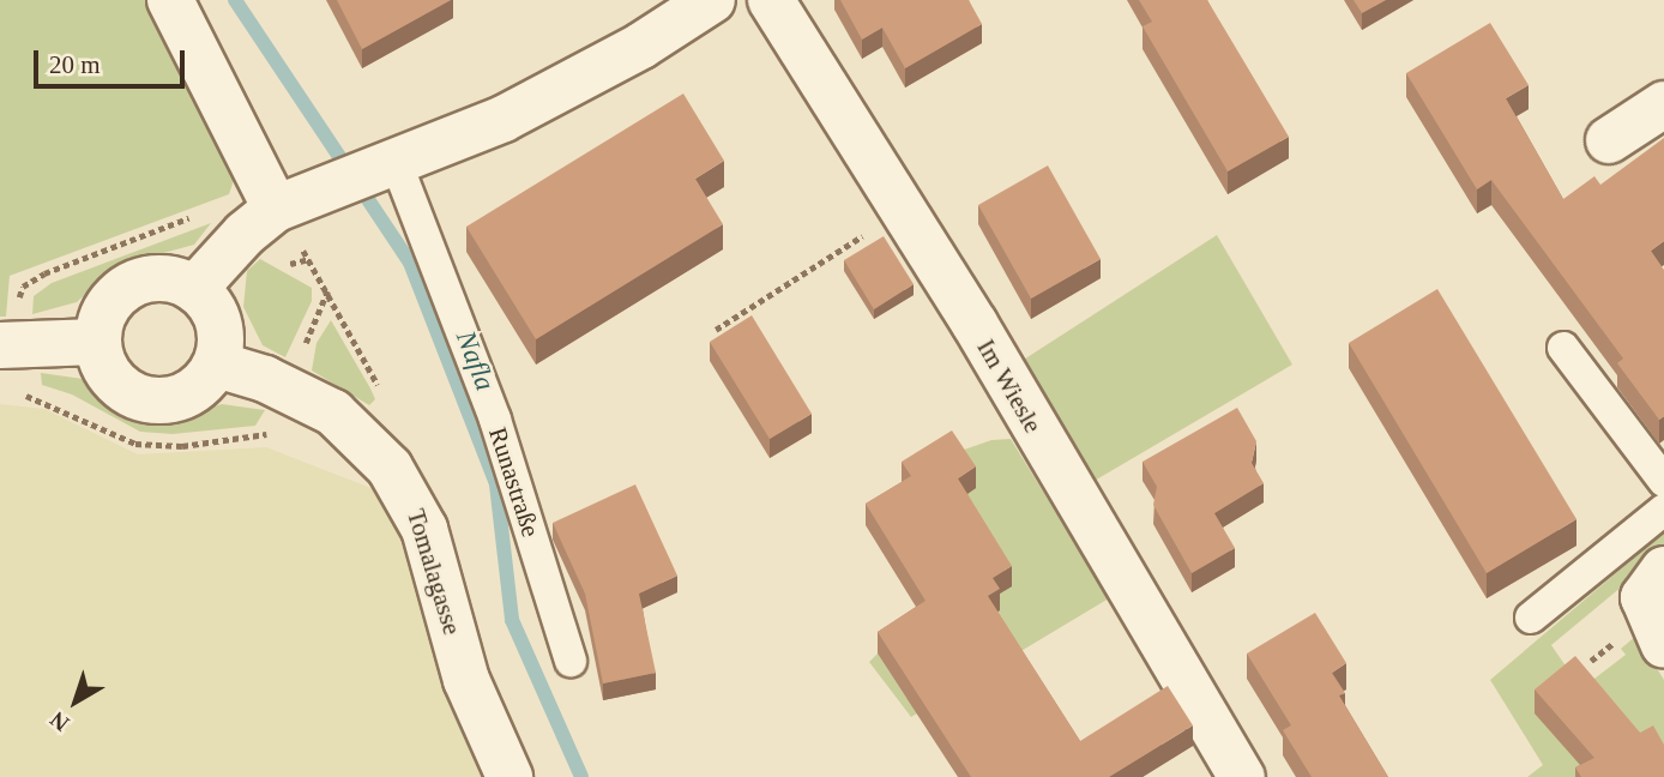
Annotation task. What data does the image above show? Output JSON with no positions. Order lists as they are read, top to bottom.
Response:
{
  "streets": {
    "street": ["Im Wiesle", "Tomalagasse"],
    "lane": ["Runastraße"]
  },
  "water": ["Nafla"],
  "scale_bar": "20 m",
  "north": "bottom left"
}
